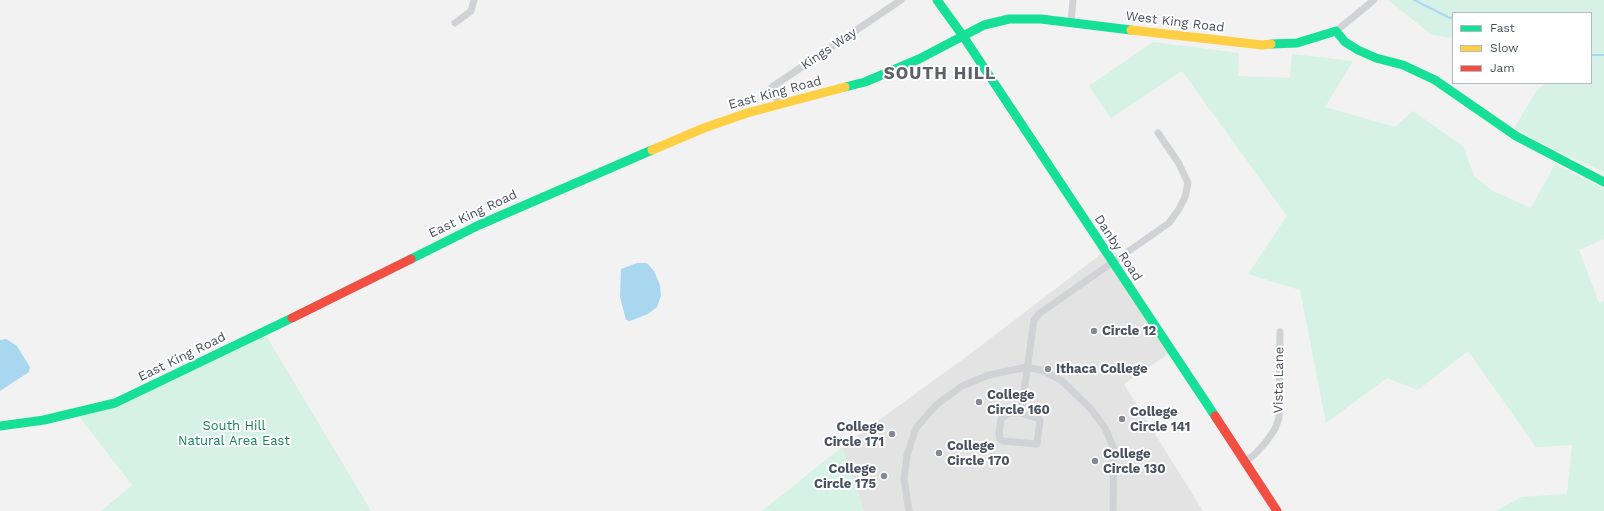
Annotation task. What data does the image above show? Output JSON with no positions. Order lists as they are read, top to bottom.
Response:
{
  "streets": {
    "street": [
      "West King Road",
      "Kings Way",
      "East King Road",
      "Danby Road",
      "Vista Lane"
    ]
  },
  "crossings": [
    ["West King Road", "East King Road"],
    ["West King Road", "Danby Road"],
    ["Kings Way", "East King Road"],
    ["East King Road", "Danby Road"],
    ["Danby Road", "Vista Lane"]
  ],
  "districts": ["SOUTH HILL"],
  "parks": ["South Hill Natural Area East"],
  "places": [
    "Circle 12",
    "Ithaca College",
    "College Circle 160",
    "College Circle 141",
    "College Circle 171",
    "College Circle 170",
    "College Circle 130",
    "College Circle 175"
  ],
  "legend": ["Fast", "Slow", "Jam"]
}
